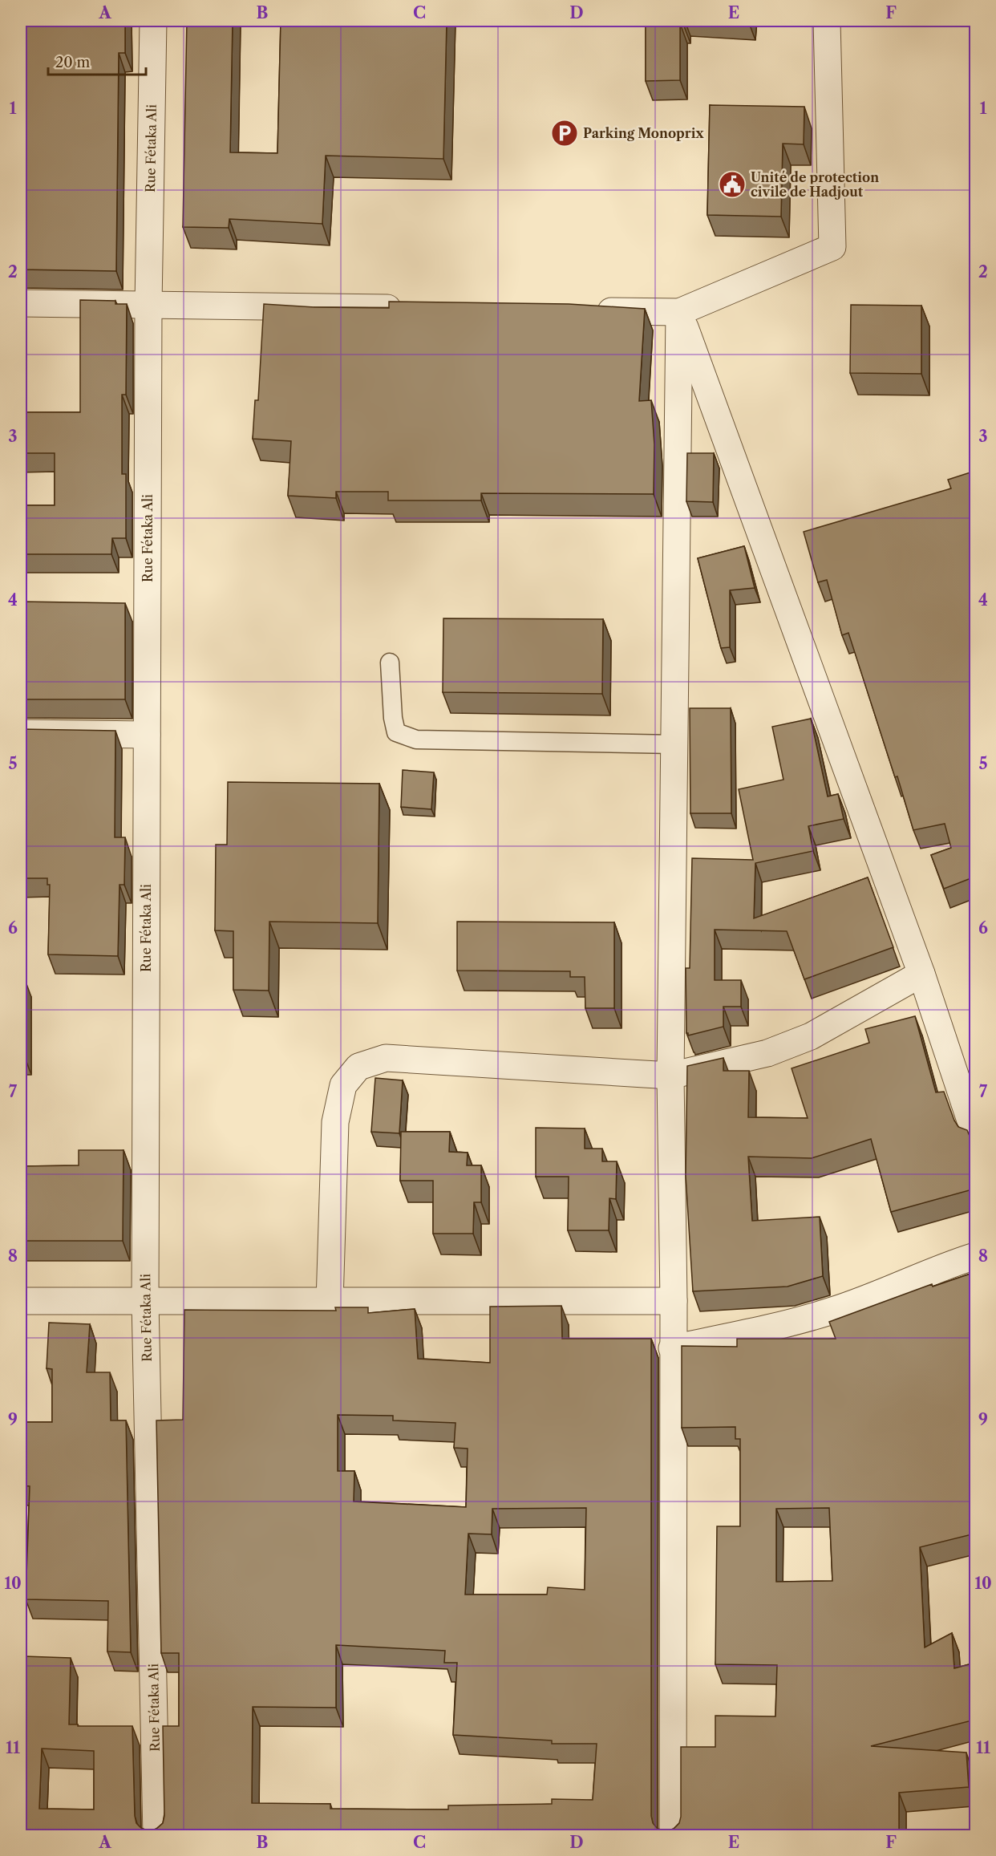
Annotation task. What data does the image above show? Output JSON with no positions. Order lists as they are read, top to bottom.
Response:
{
  "streets": {
    "street": ["Rue Fétaka Ali"]
  },
  "places": {
    "parking": ["Parking Monoprix"],
    "public building": ["Unité de protection civile de Hadjout"]
  },
  "scale_bar": "20 m",
  "grid": {
    "columns": [
      "A",
      "B",
      "C",
      "D",
      "E",
      "F"
    ],
    "rows": [
      "1",
      "2",
      "3",
      "4",
      "5",
      "6",
      "7",
      "8",
      "9",
      "10",
      "11"
    ]
  }
}
